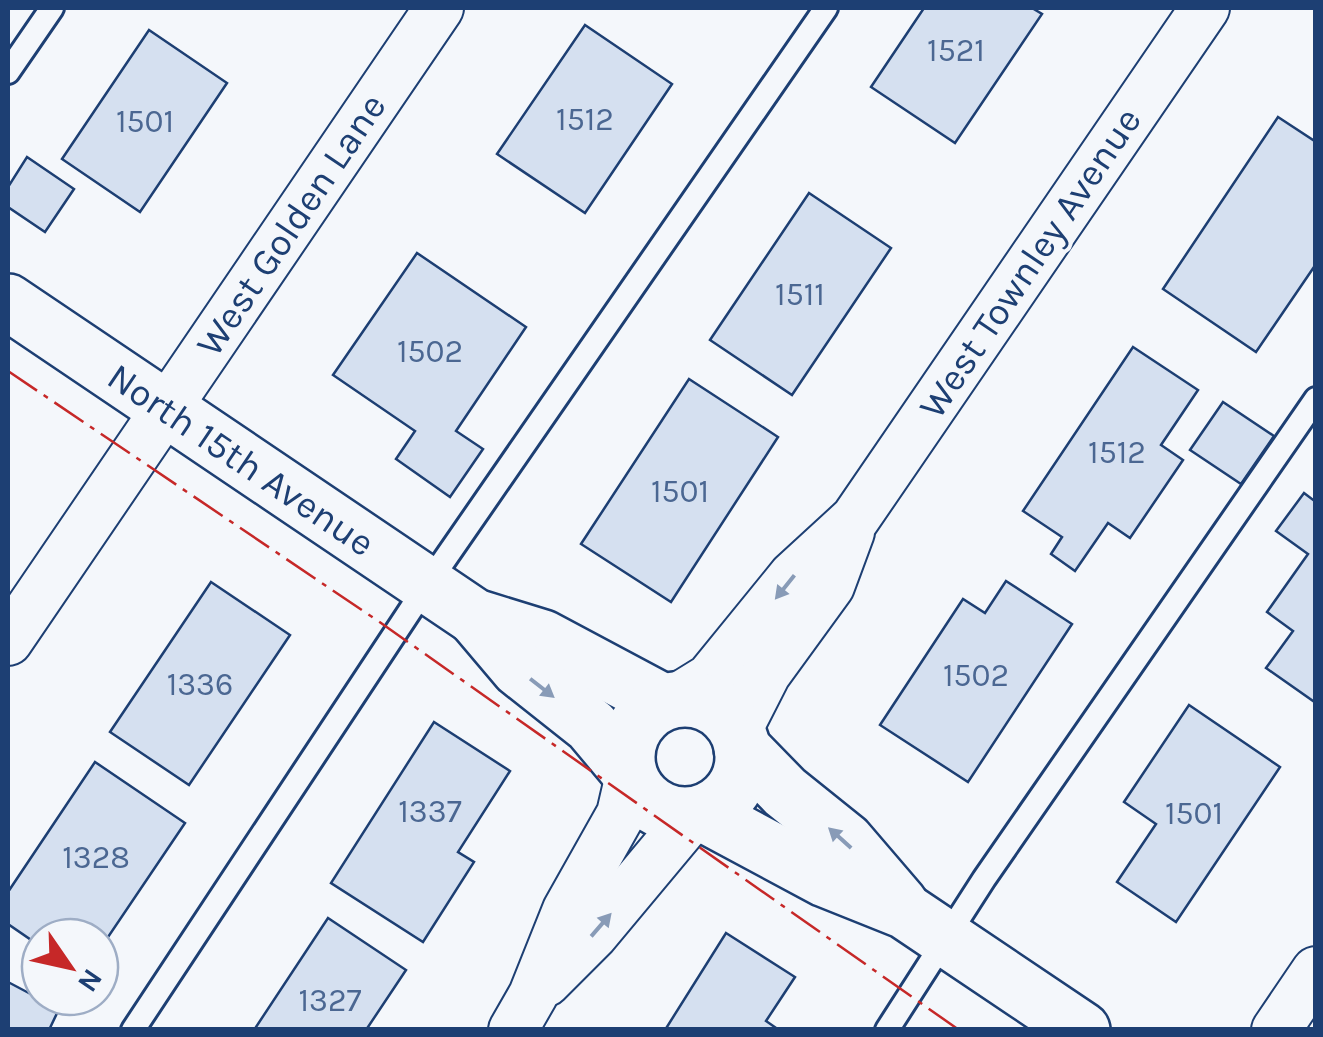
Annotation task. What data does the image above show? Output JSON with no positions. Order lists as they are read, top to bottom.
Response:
{
  "streets": {
    "street": ["West Golden Lane", "West Townley Avenue", "North 15th Avenue"]
  },
  "crossings": [
    ["West Golden Lane", "North 15th Avenue"],
    ["West Townley Avenue", "North 15th Avenue"]
  ],
  "house_numbers": [
    "1521",
    "1512",
    "1501",
    "1511",
    "1502",
    "1512",
    "1501",
    "1502",
    "1336",
    "1337",
    "1501",
    "1328",
    "1327"
  ],
  "north": "bottom right"
}
